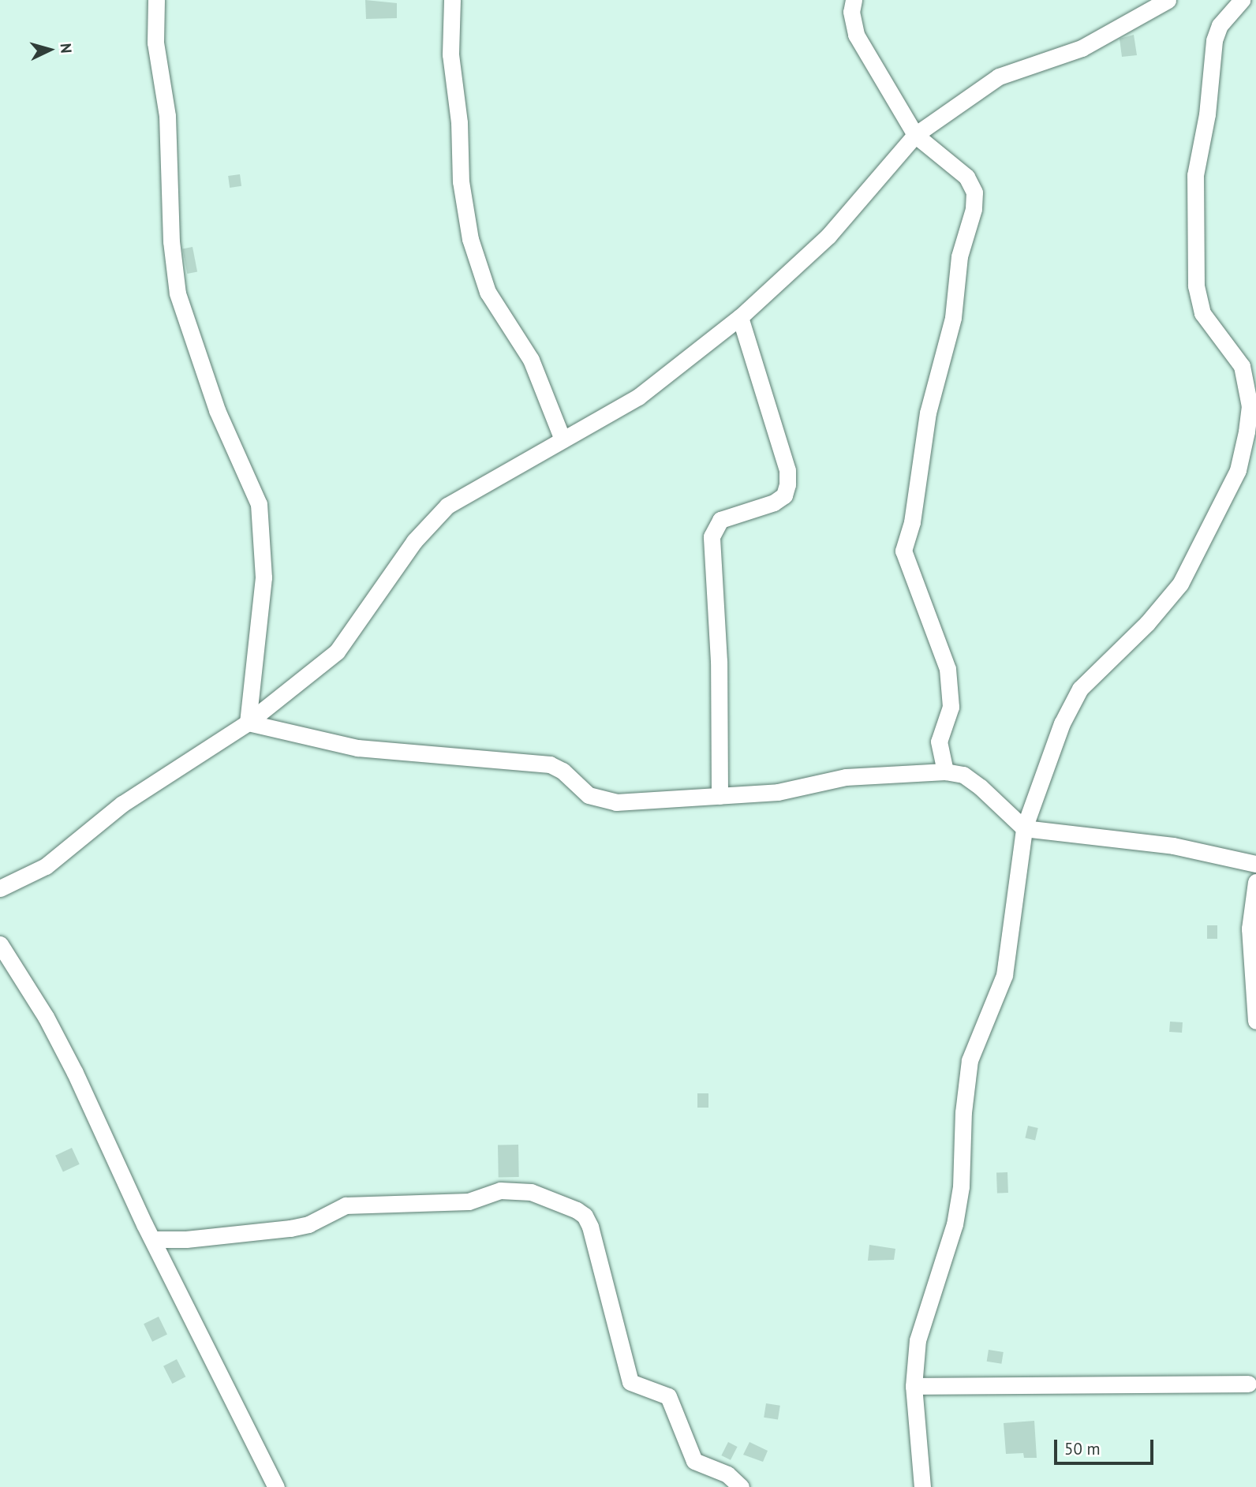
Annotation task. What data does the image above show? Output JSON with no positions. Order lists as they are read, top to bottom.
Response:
{
  "scale_bar": "50 m",
  "north": "right"
}
